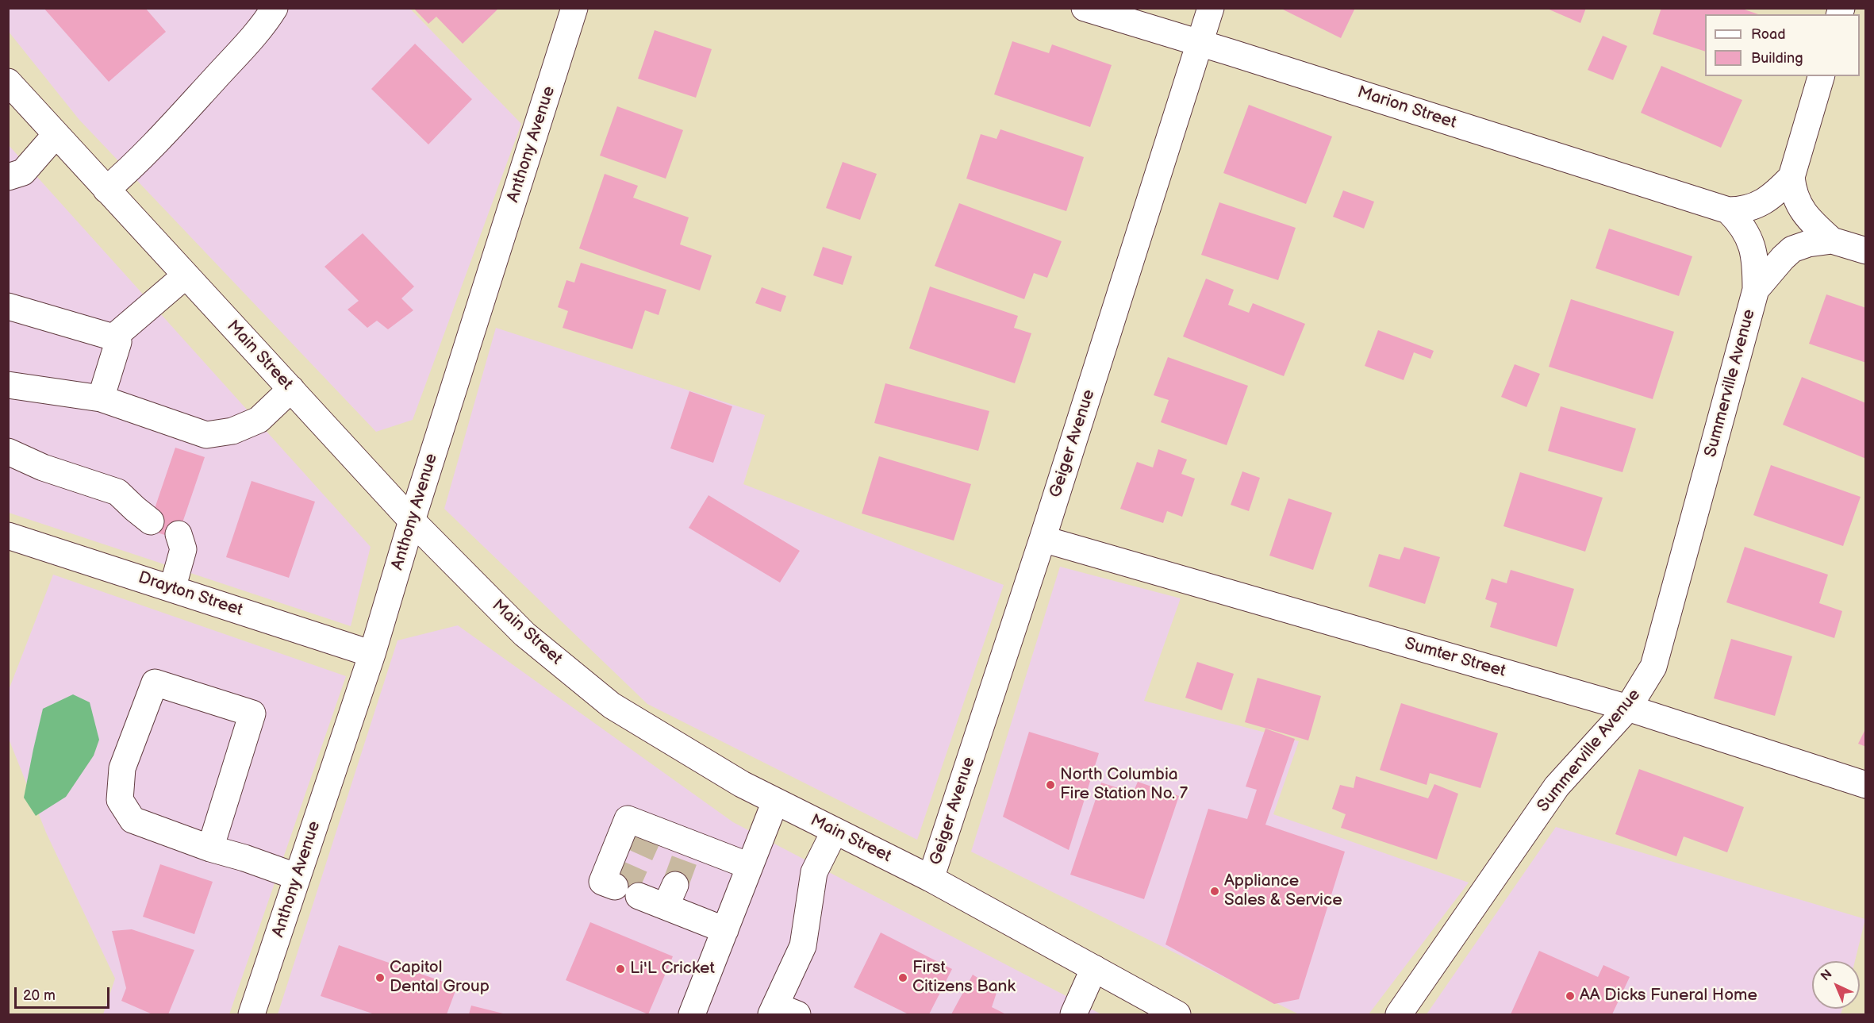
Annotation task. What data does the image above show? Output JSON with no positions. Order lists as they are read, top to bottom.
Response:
{
  "streets": {
    "street": [
      "Marion Street",
      "Anthony Avenue",
      "Main Street",
      "Summerville Avenue",
      "Geiger Avenue",
      "Drayton Street",
      "Sumter Street"
    ]
  },
  "crossings": [
    ["Marion Street", "Geiger Avenue"],
    ["Anthony Avenue", "Main Street"],
    ["Anthony Avenue", "Drayton Street"],
    ["Main Street", "Geiger Avenue"],
    ["Summerville Avenue", "Sumter Street"],
    ["Geiger Avenue", "Sumter Street"]
  ],
  "places": [
    "North Columbia Fire Station No. 7",
    "Appliance Sales & Service",
    "Li'L Cricket",
    "Capitol Dental Group",
    "First Citizens Bank",
    "AA Dicks Funeral Home"
  ],
  "legend": ["Road", "Building"],
  "scale_bar": "20 m",
  "north": "top left"
}
